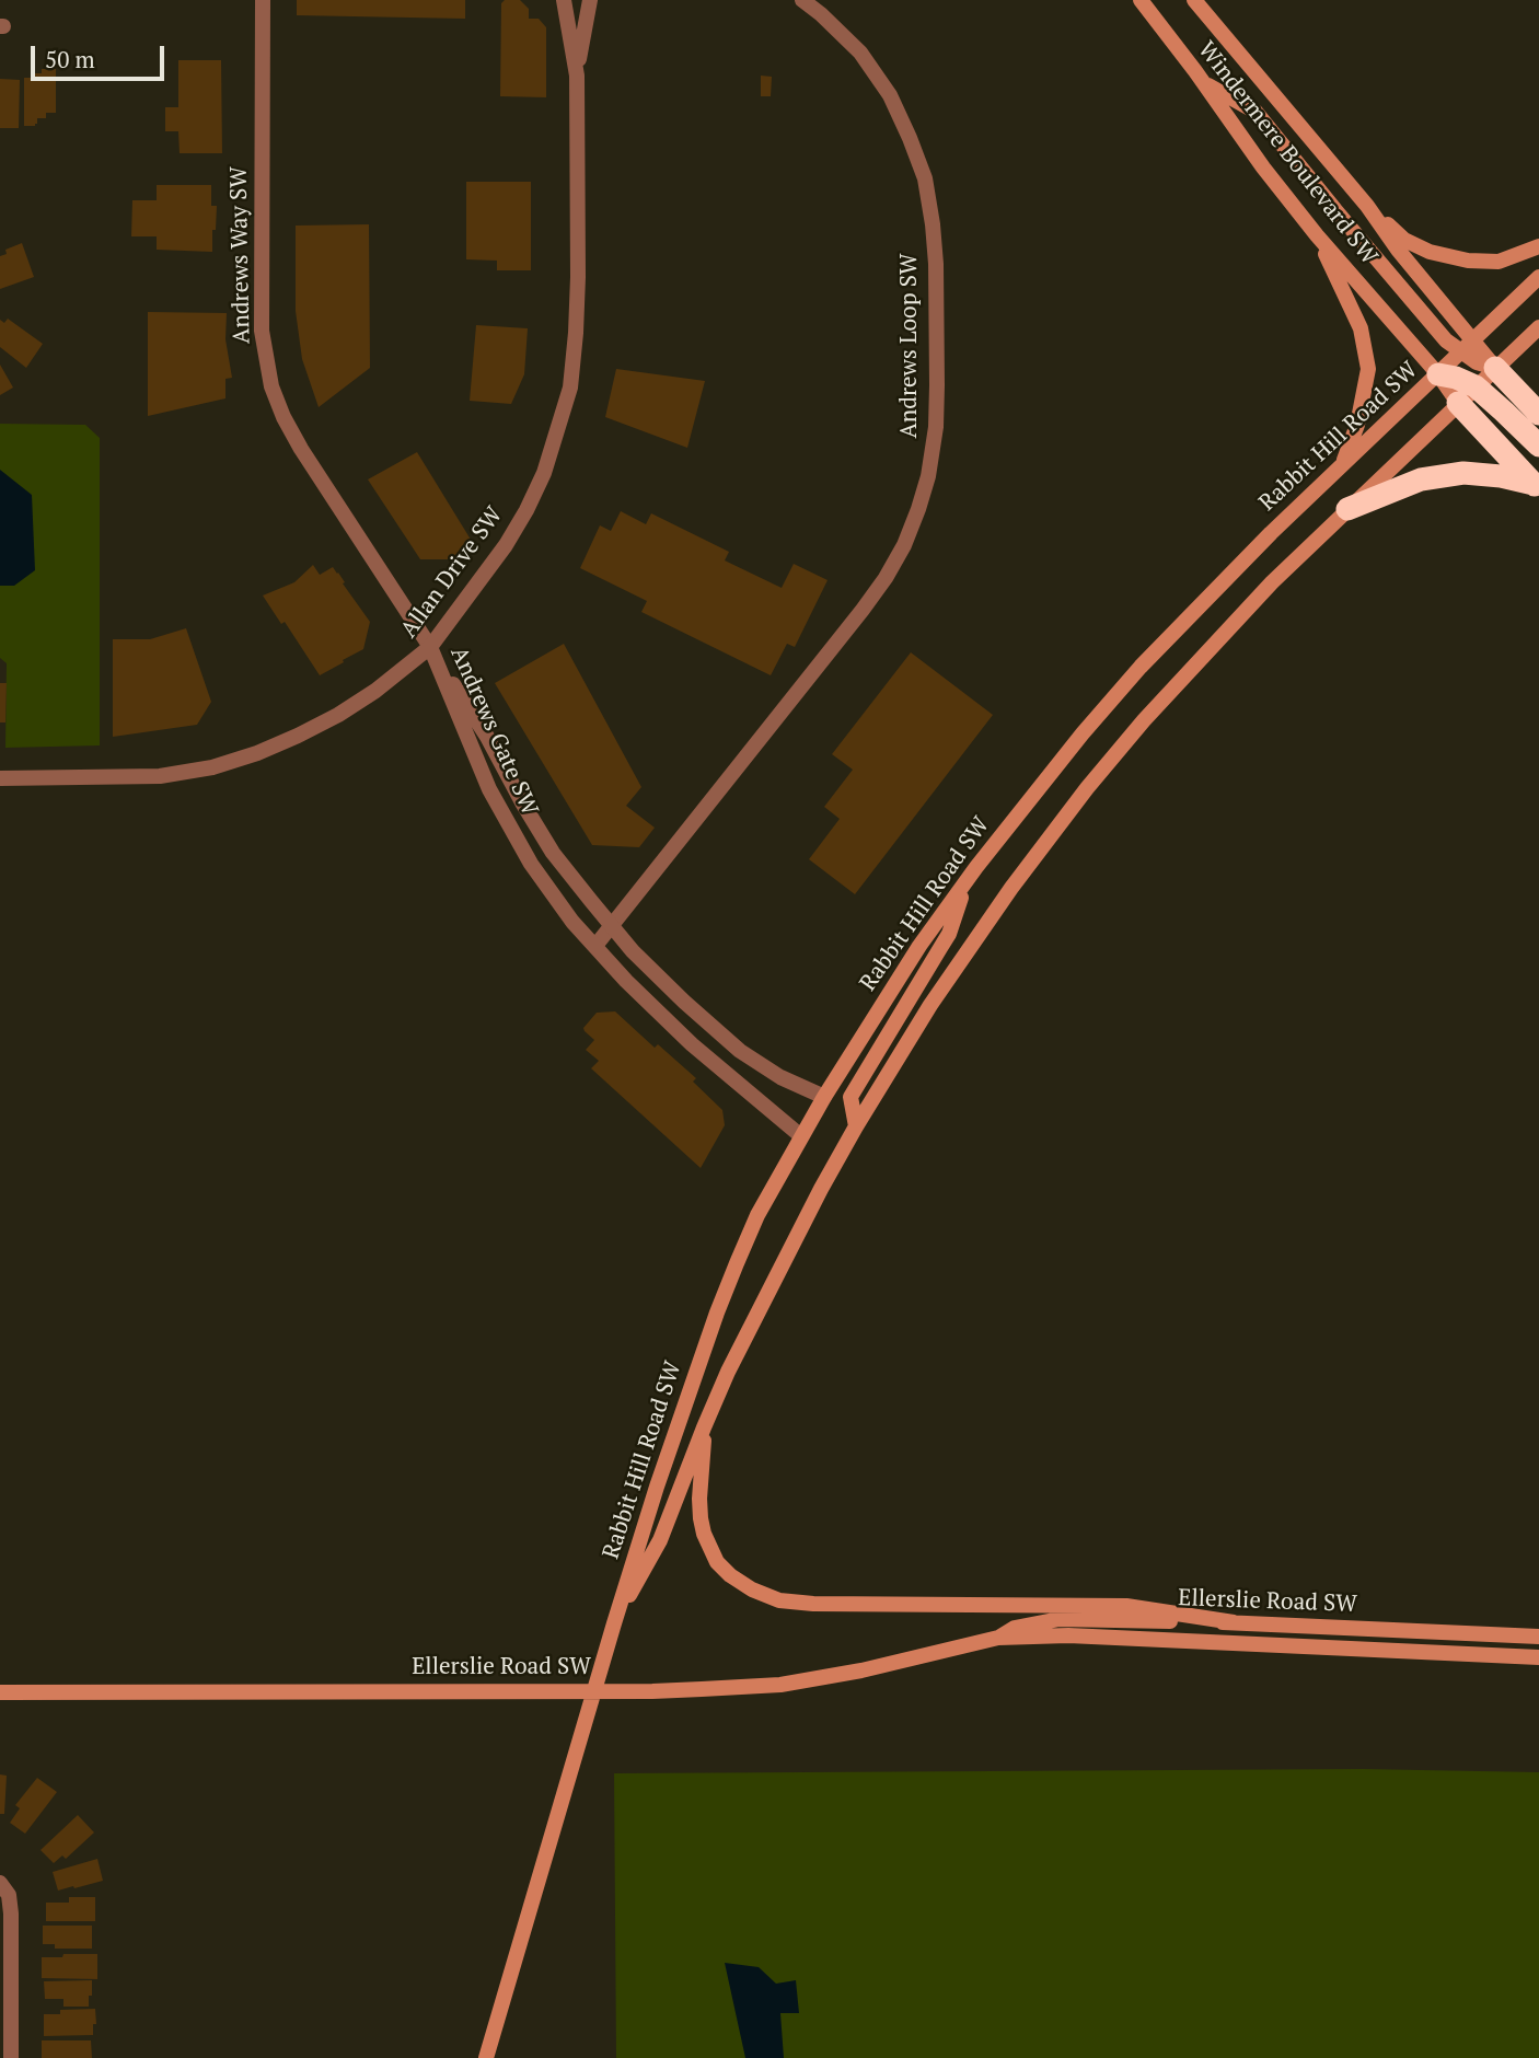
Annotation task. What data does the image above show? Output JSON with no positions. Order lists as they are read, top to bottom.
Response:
{
  "streets": {
    "main road": ["Windermere Boulevard SW", "Rabbit Hill Road SW", "Ellerslie Road SW"],
    "street": [
      "Andrews Way SW",
      "Andrews Loop SW",
      "Allan Drive SW",
      "Andrews Gate SW"
    ]
  },
  "crossings": [
    ["Windermere Boulevard SW", "Rabbit Hill Road SW"],
    ["Andrews Way SW", "Allan Drive SW"],
    ["Andrews Way SW", "Andrews Gate SW"],
    ["Andrews Loop SW", "Andrews Gate SW"],
    ["Rabbit Hill Road SW", "Andrews Gate SW"],
    ["Rabbit Hill Road SW", "Ellerslie Road SW"],
    ["Allan Drive SW", "Andrews Gate SW"]
  ],
  "scale_bar": "50 m"
}
